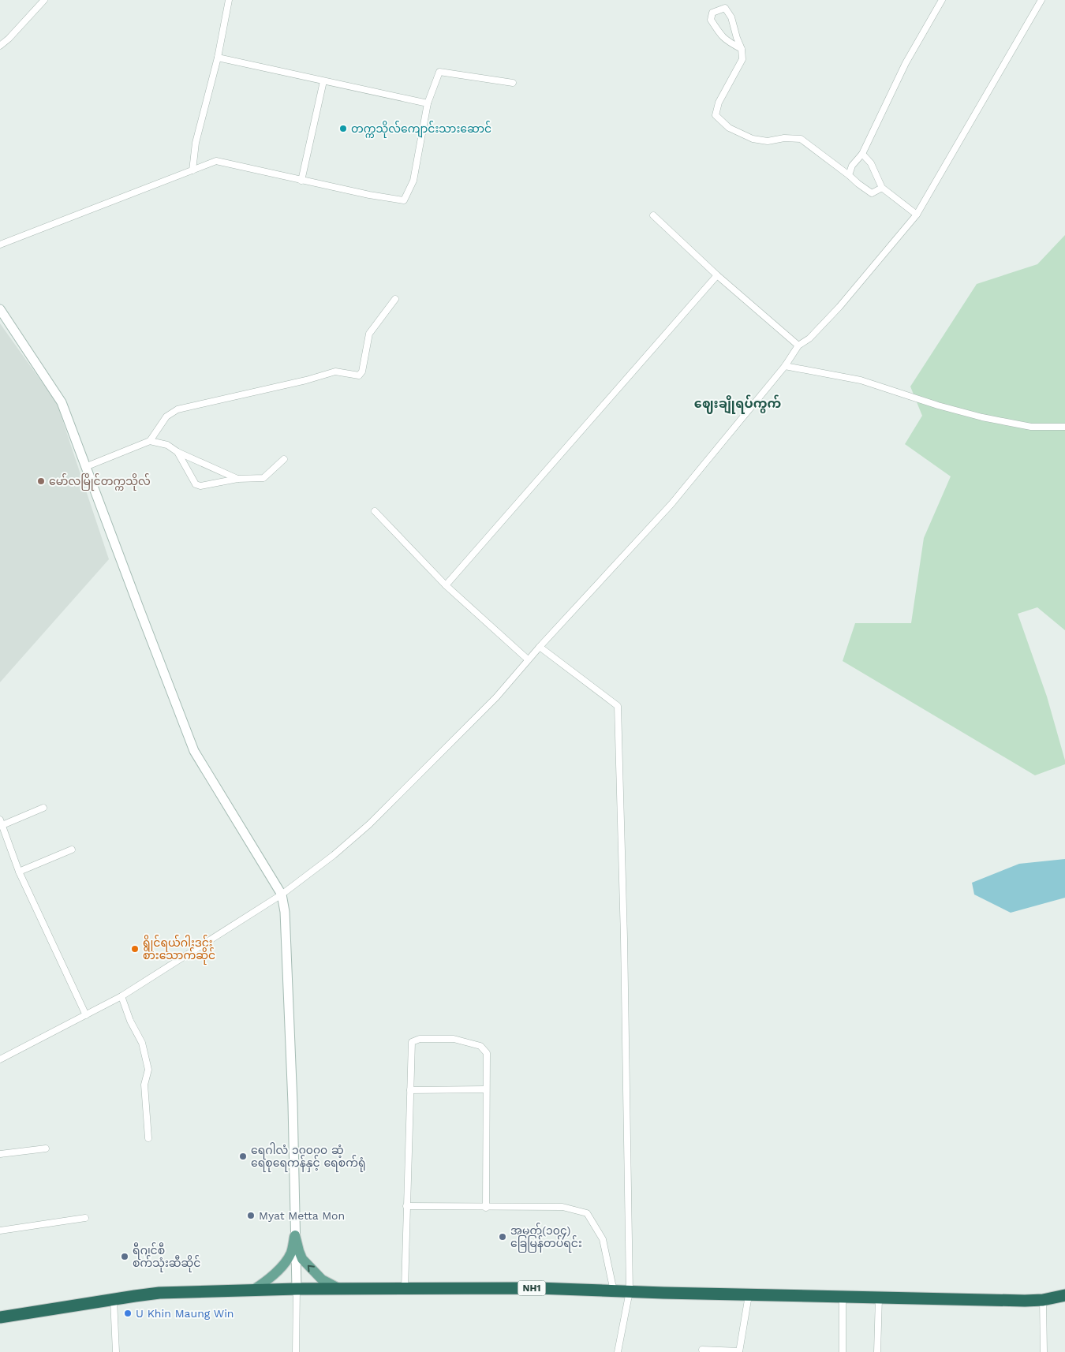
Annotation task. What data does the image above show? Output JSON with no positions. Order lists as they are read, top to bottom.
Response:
{
  "streets": {
    "highway": ["NH1"]
  },
  "districts": ["ဈေးချိုရပ်ကွက်"],
  "places": [
    "တက္ကသိုလ်ကျောင်းသားဆောင်",
    "မော်လမြိုင်တက္ကသိုလ်",
    "ရွိုင်ရယ်ဂါးဒင်း စားသောက်ဆိုင်",
    "ရေဂါလံ ၁၀၀၀၀ ဆံ့ ရေစုရေကန်နှင့် ရေစက်ရုံ",
    "Myat Metta Mon",
    "အမှတ်(၁၀၄) ခြေမြန်တပ်ရင်း",
    "ရီဂျင်စီ စက်သုံးဆီဆိုင်",
    "U Khin Maung Win"
  ]
}
